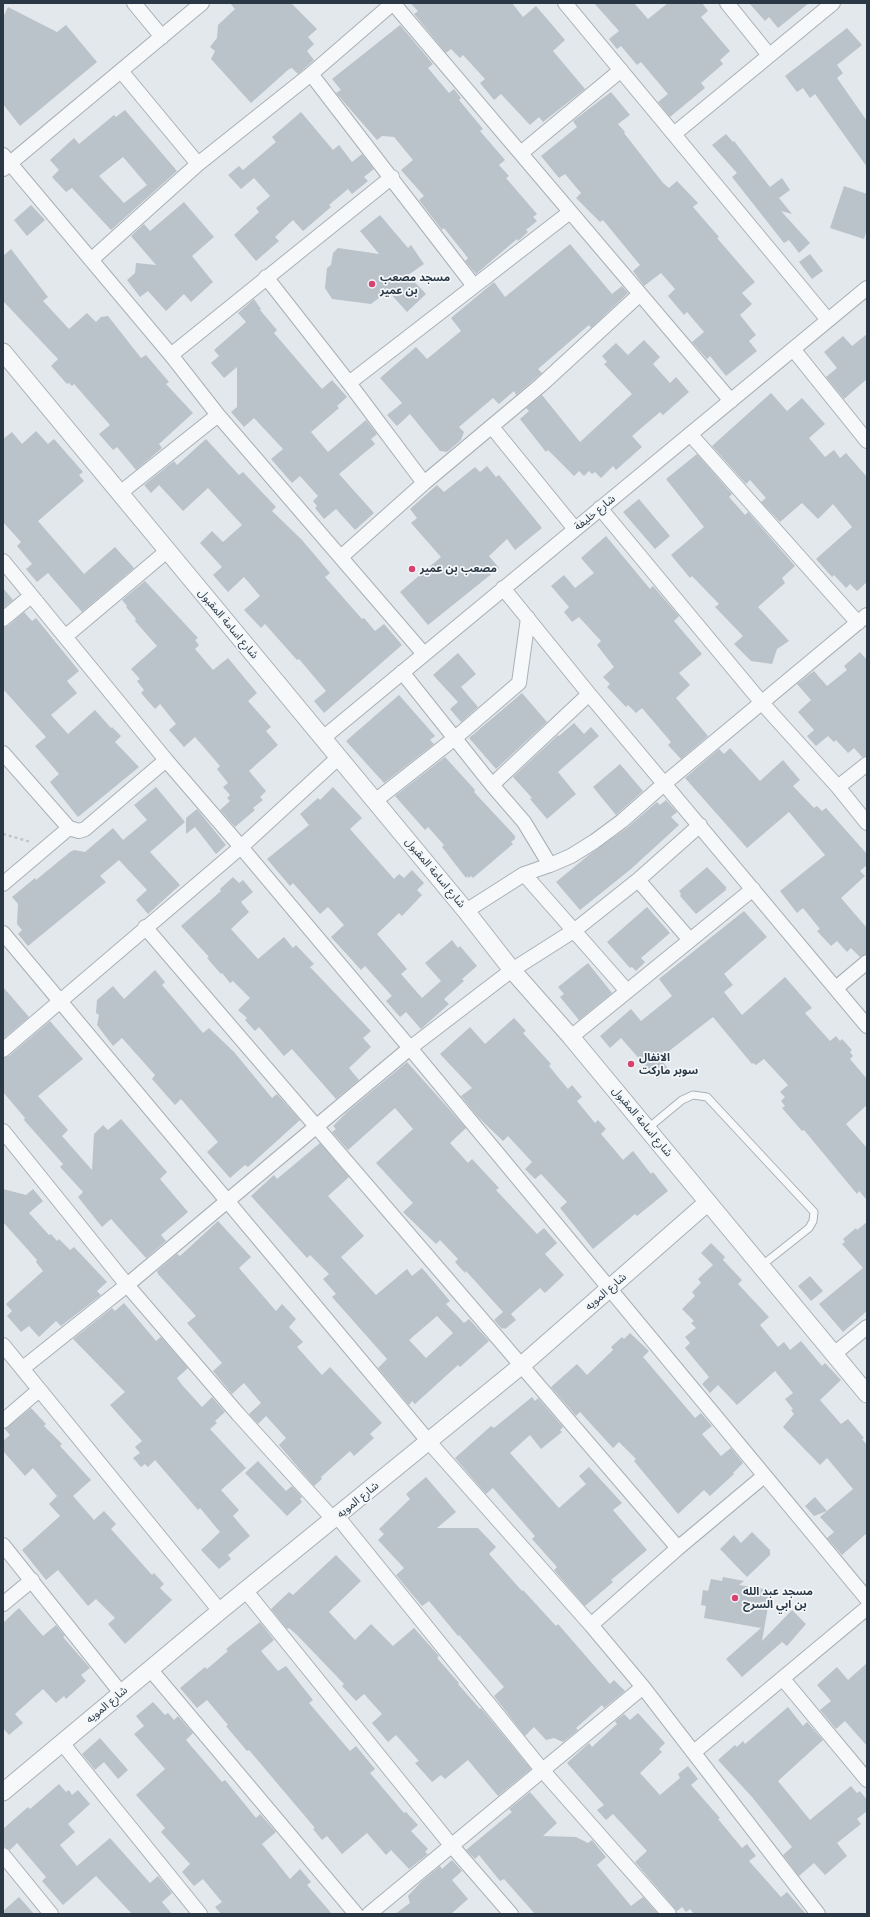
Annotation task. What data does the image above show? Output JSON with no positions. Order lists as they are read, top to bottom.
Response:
{
  "streets": {
    "street": ["شارع خليفة", "شارع اسامة المقبول", "شارع المويه"]
  },
  "crossings": [
    ["شارع خليفة", "شارع اسامة المقبول"],
    ["شارع اسامة المقبول", "شارع المويه"]
  ],
  "places": [
    "مسجد مصعب بن عمير",
    "مصعب بن عمير",
    "الانفال سوبر ماركت",
    "مسجد عبد الله بن ابي السرح"
  ]
}
